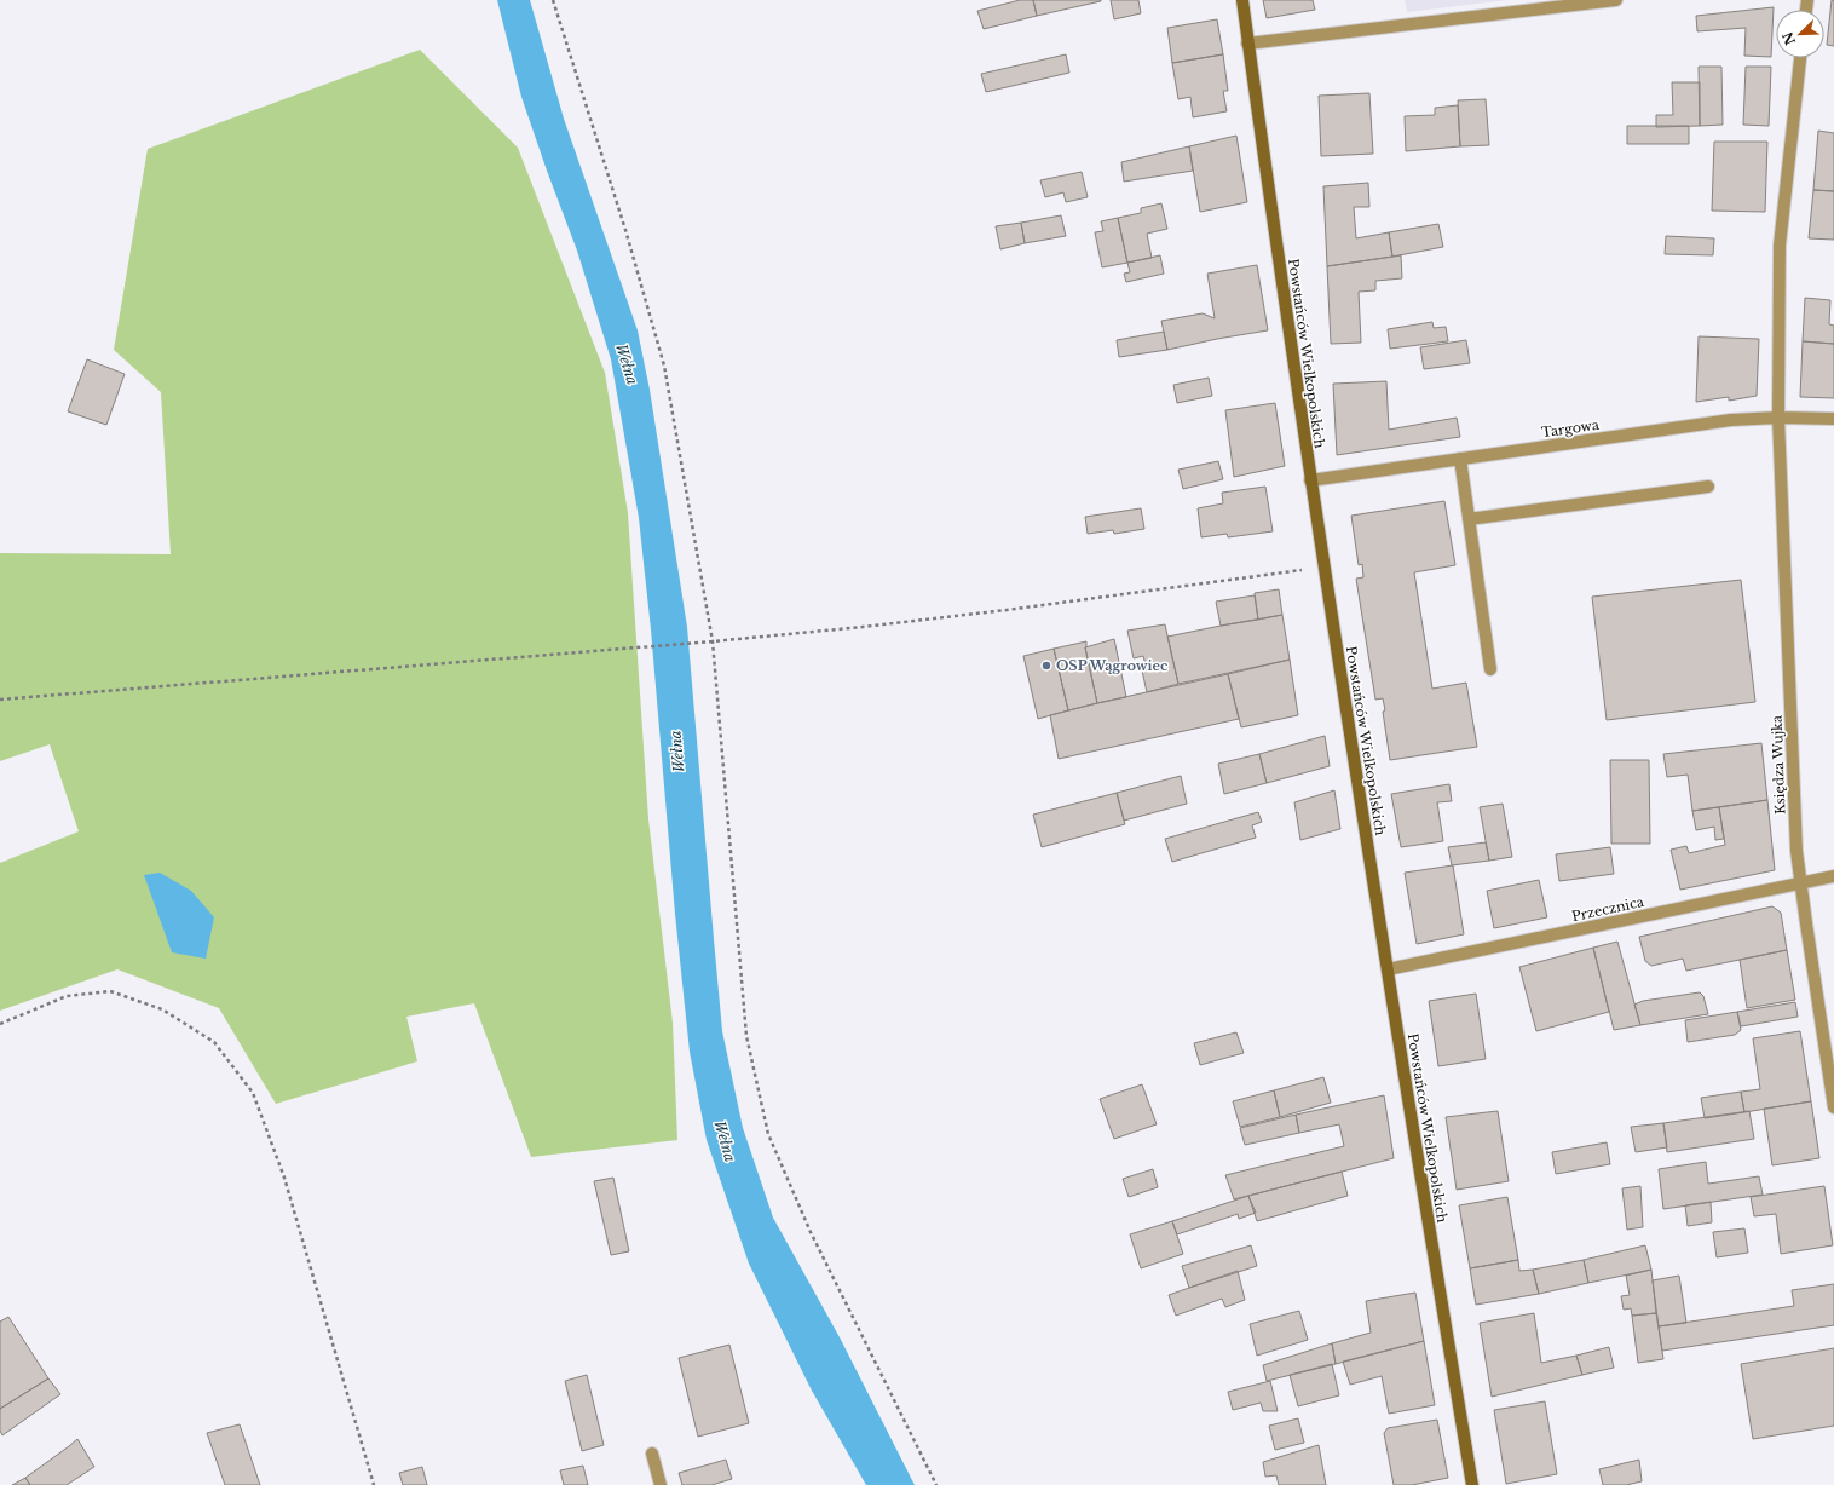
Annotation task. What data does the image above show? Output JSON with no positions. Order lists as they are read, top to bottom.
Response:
{
  "streets": {
    "street": [
      "Powstańców Wielkopolskich",
      "Targowa",
      "Księdza Wujka",
      "Przecznica"
    ]
  },
  "crossings": [
    ["Powstańców Wielkopolskich", "Targowa"],
    ["Powstańców Wielkopolskich", "Przecznica"],
    ["Targowa", "Księdza Wujka"],
    ["Księdza Wujka", "Przecznica"]
  ],
  "water": ["Wełna"],
  "places": ["OSP Wągrowiec"],
  "north": "bottom left"
}
